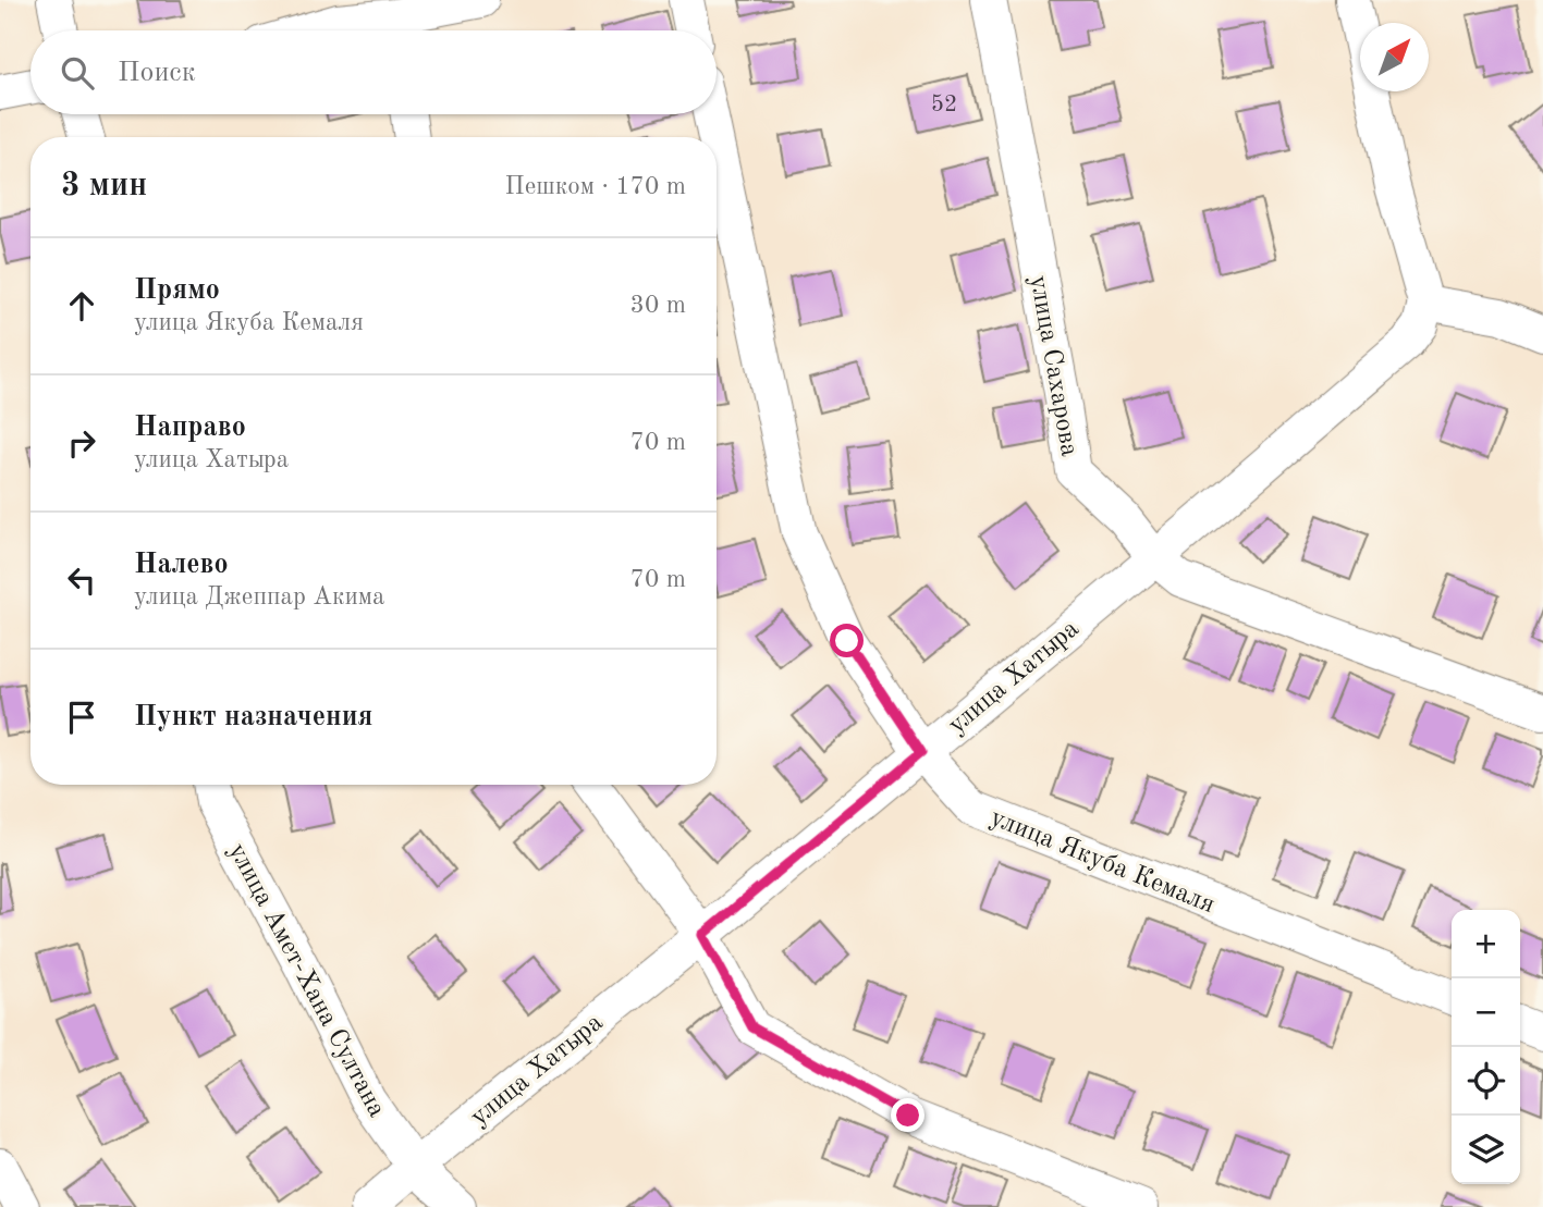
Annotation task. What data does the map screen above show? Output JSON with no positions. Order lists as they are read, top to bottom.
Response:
{
  "streets": {
    "street": [
      "улица Сахарова",
      "улица Хатыра",
      "улица Якуба Кемаля",
      "улица Амет-Хана Султана"
    ]
  },
  "crossings": [
    ["улица Сахарова", "улица Хатыра"],
    ["улица Хатыра", "улица Якуба Кемаля"],
    ["улица Хатыра", "улица Амет-Хана Султана"]
  ],
  "house_numbers": ["52"],
  "north": "top right",
  "page": {
    "search": "Поиск",
    "heading": ["3 мин", "Пешком · 170 m"],
    "list": [
      ["Прямо", "улица Якуба Кемаля", "30 m"],
      ["Направо", "улица Хатыра", "70 m"],
      ["Налево", "улица Джеппар Акима", "70 m"],
      "Пункт назначения"
    ],
    "map_buttons": ["+", "−"]
  }
}
